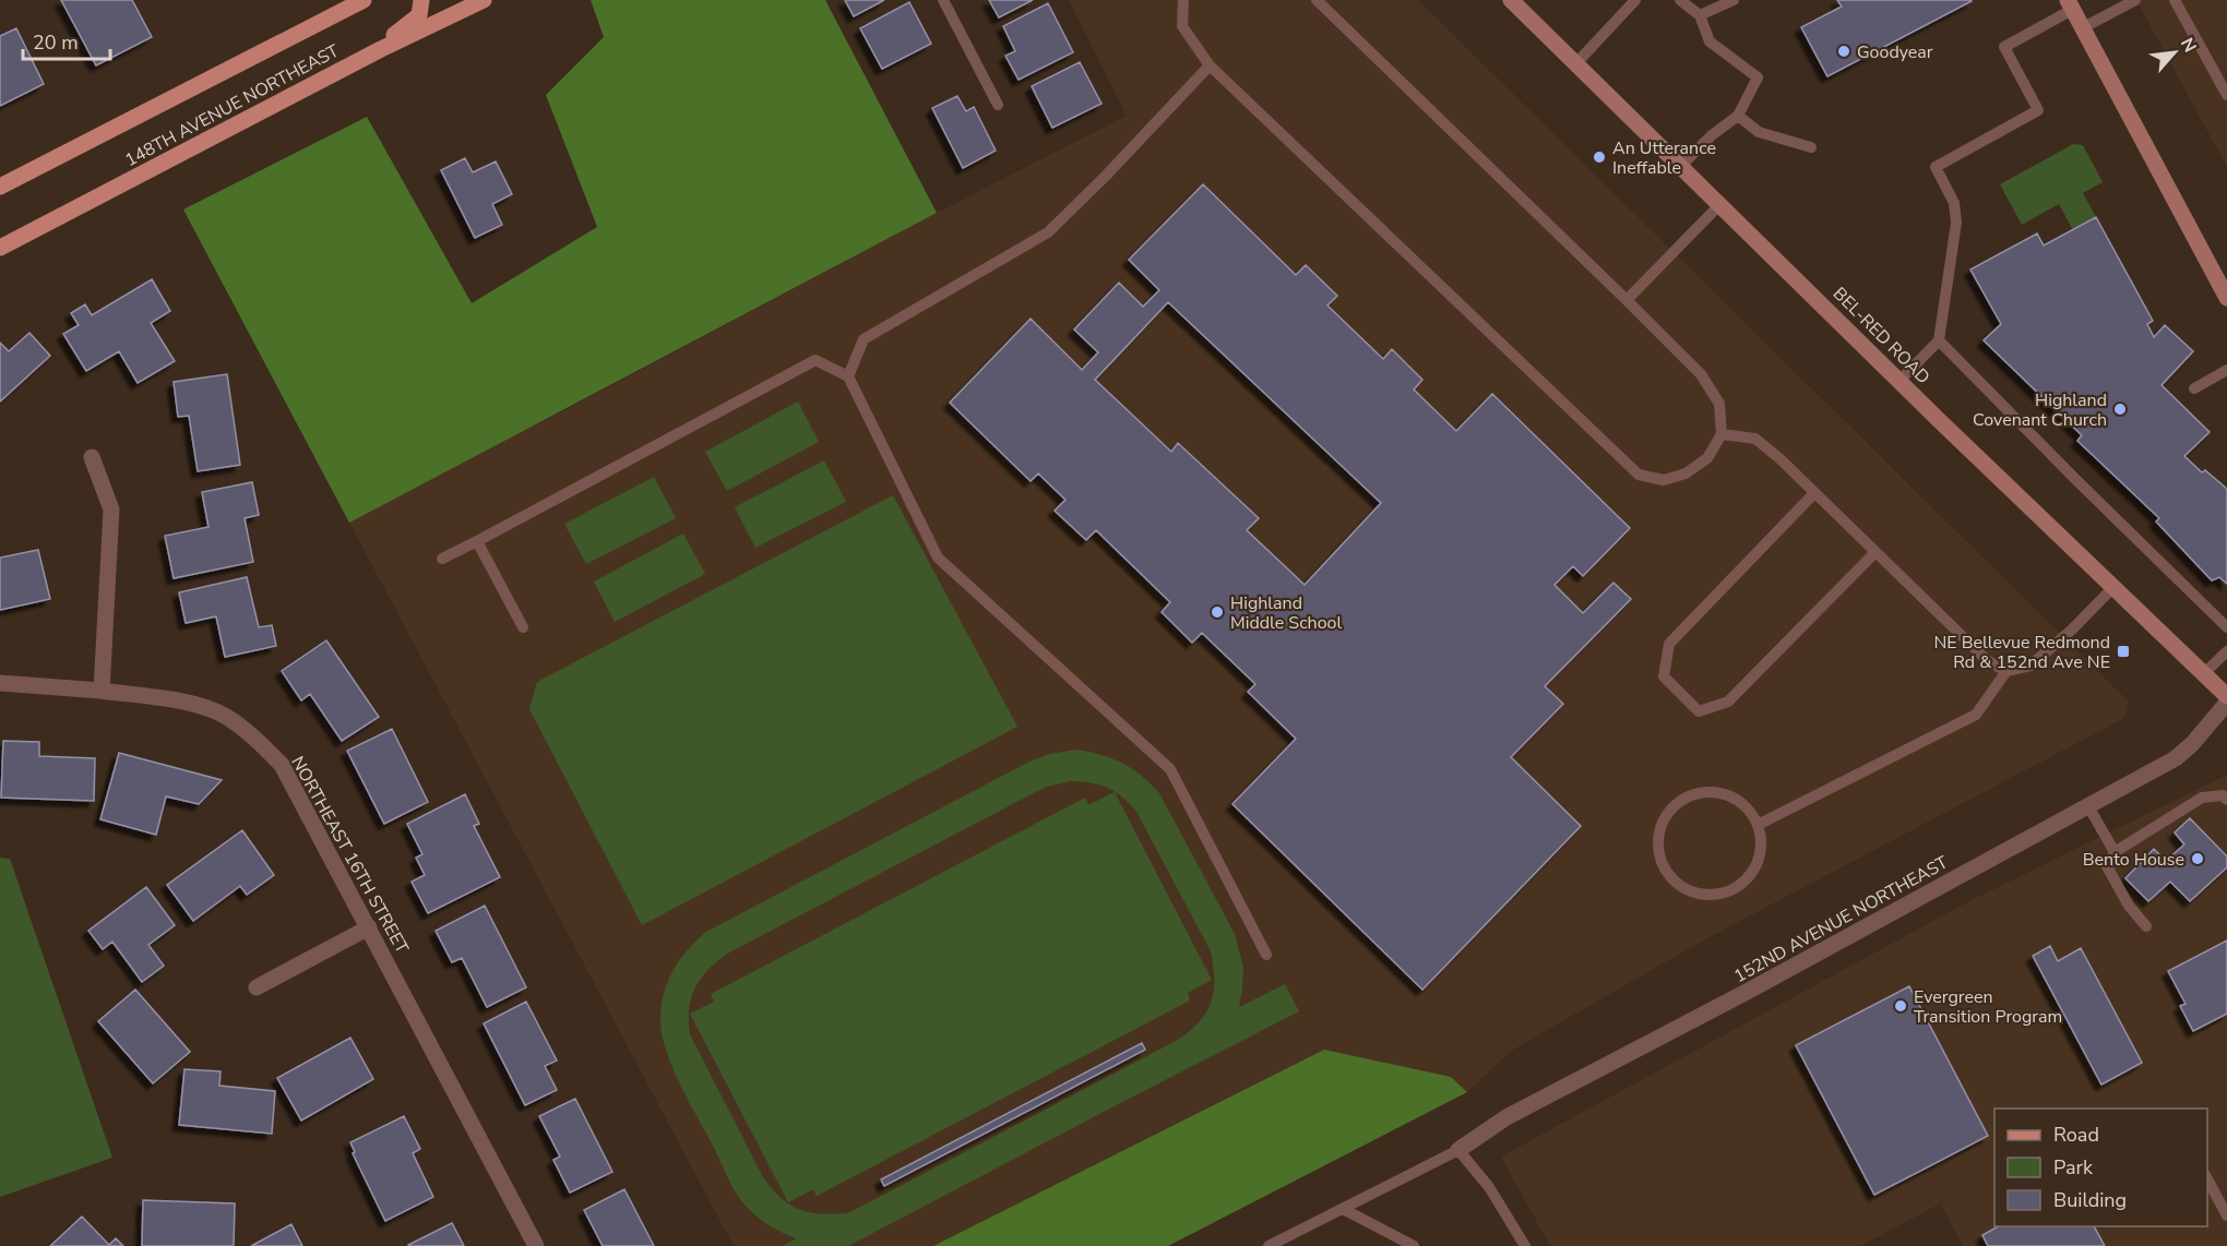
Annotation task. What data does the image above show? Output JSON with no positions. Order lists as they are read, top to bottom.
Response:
{
  "streets": {
    "main road": ["148TH AVENUE NORTHEAST", "BEL-RED ROAD"],
    "street": ["NORTHEAST 16TH STREET", "152ND AVENUE NORTHEAST"]
  },
  "places": {
    "other": [
      "Goodyear",
      "An Utterance Ineffable",
      "Highland Covenant Church",
      "Highland Middle School",
      "Bento House",
      "Evergreen Transition Program"
    ],
    "transit": ["NE Bellevue Redmond Rd & 152nd Ave NE"]
  },
  "legend": ["Road", "Park", "Building"],
  "scale_bar": "20 m",
  "north": "top right"
}
